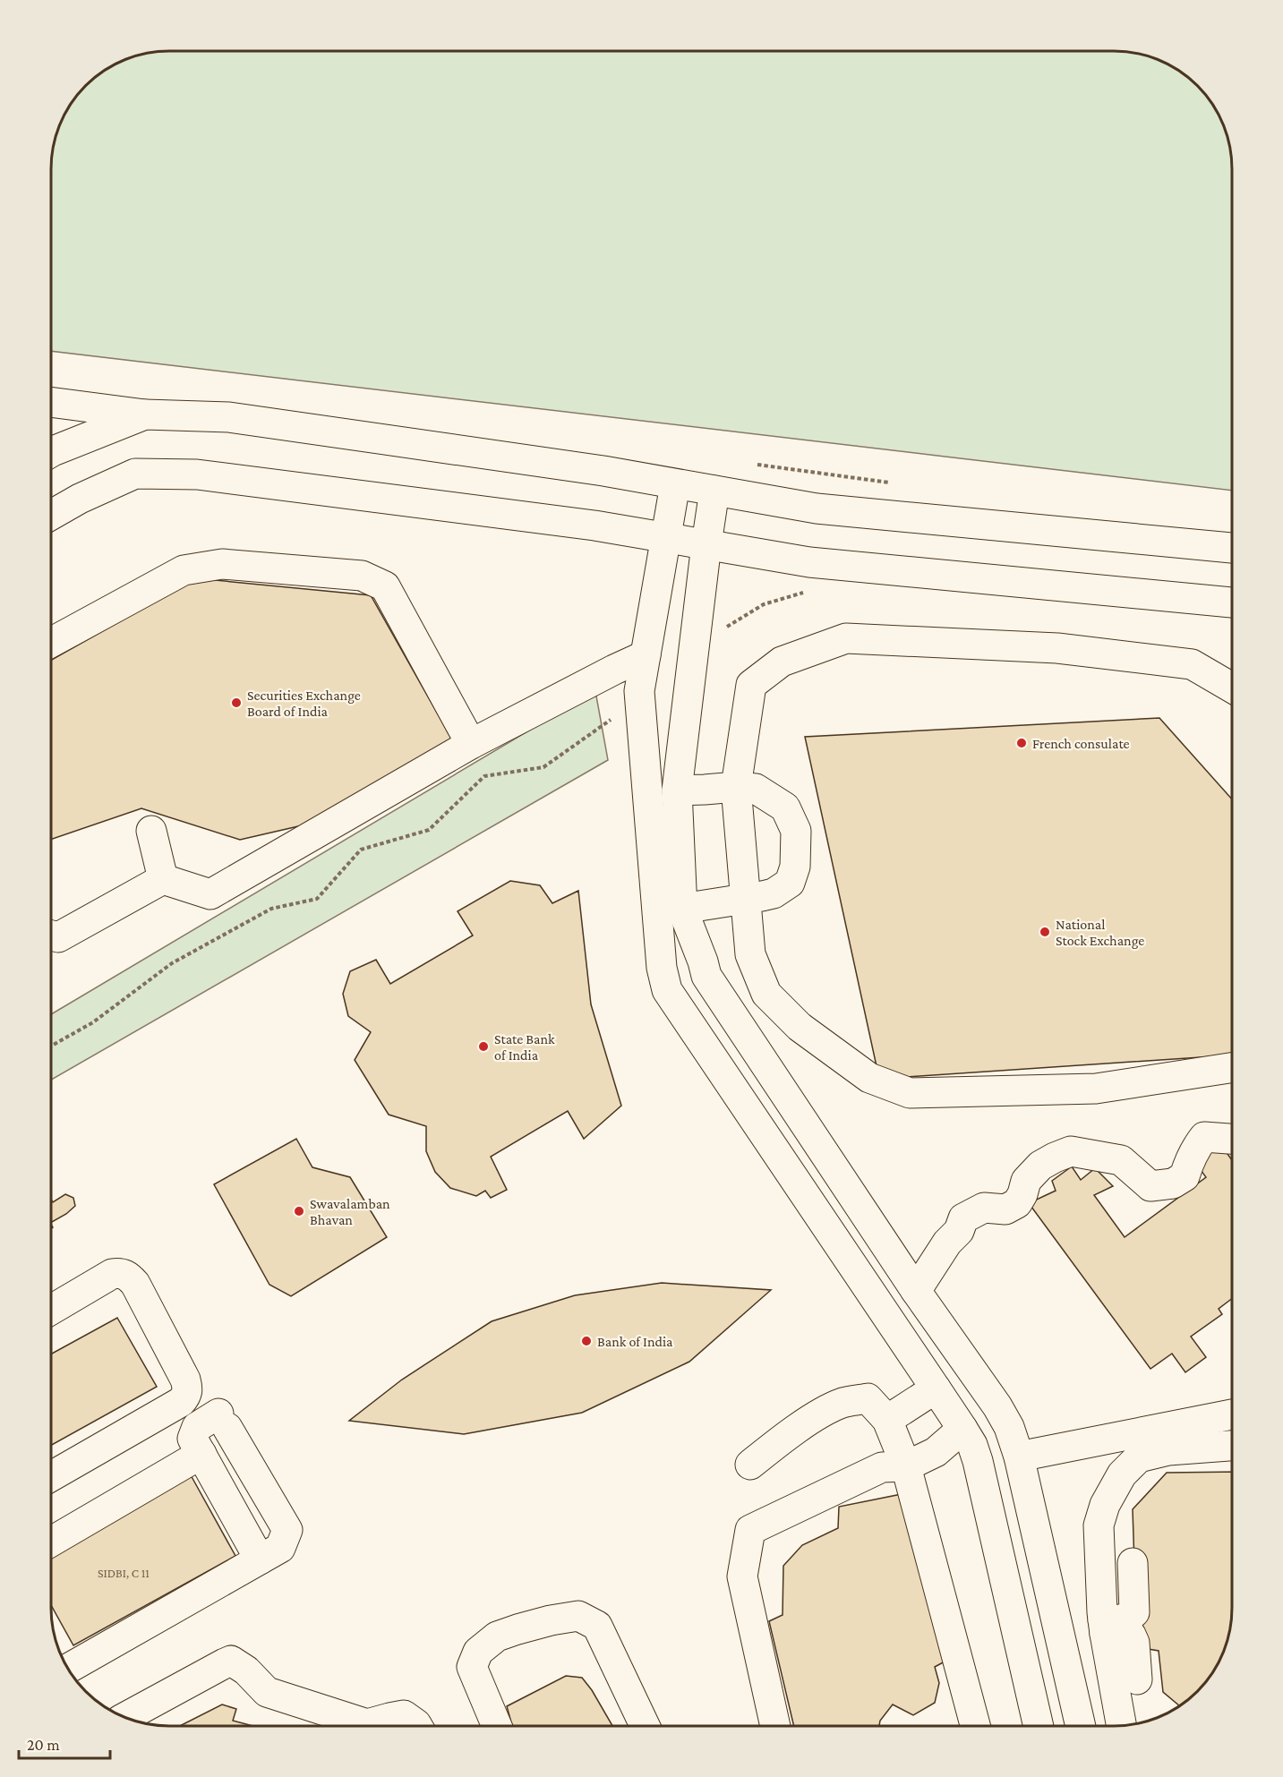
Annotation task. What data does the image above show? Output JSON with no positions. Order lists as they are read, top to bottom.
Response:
{
  "places": [
    "Securities Exchange Board of India",
    "French consulate",
    "National Stock Exchange",
    "State Bank of India",
    "Swavalamban Bhavan",
    "Bank of India"
  ],
  "house_numbers": ["SIDBI, C 11"],
  "scale_bar": "20 m"
}
